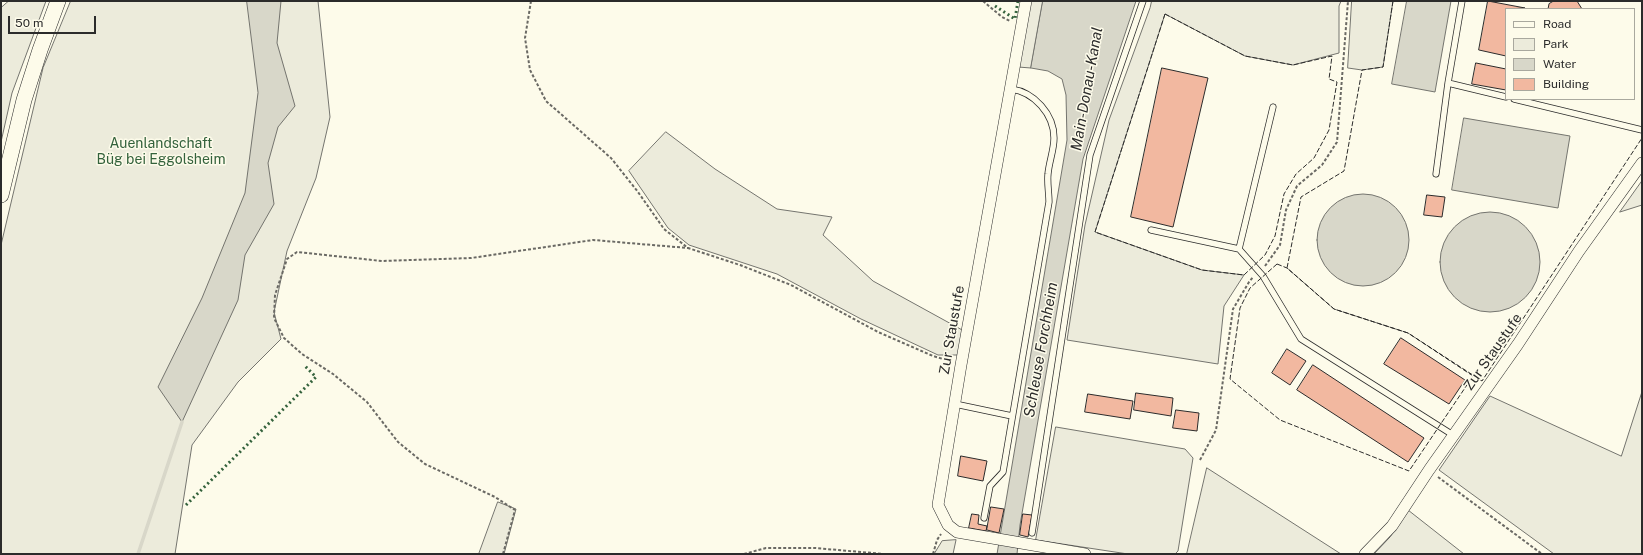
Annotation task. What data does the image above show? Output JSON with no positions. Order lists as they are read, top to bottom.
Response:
{
  "streets": {
    "street": ["Zur Staustufe"]
  },
  "water": ["Main-Donau-Kanal", "Schleuse Forchheim"],
  "parks": ["Auenlandschaft Büg bei Eggolsheim"],
  "legend": [
    "Road",
    "Park",
    "Water",
    "Building"
  ],
  "scale_bar": "50 m"
}
